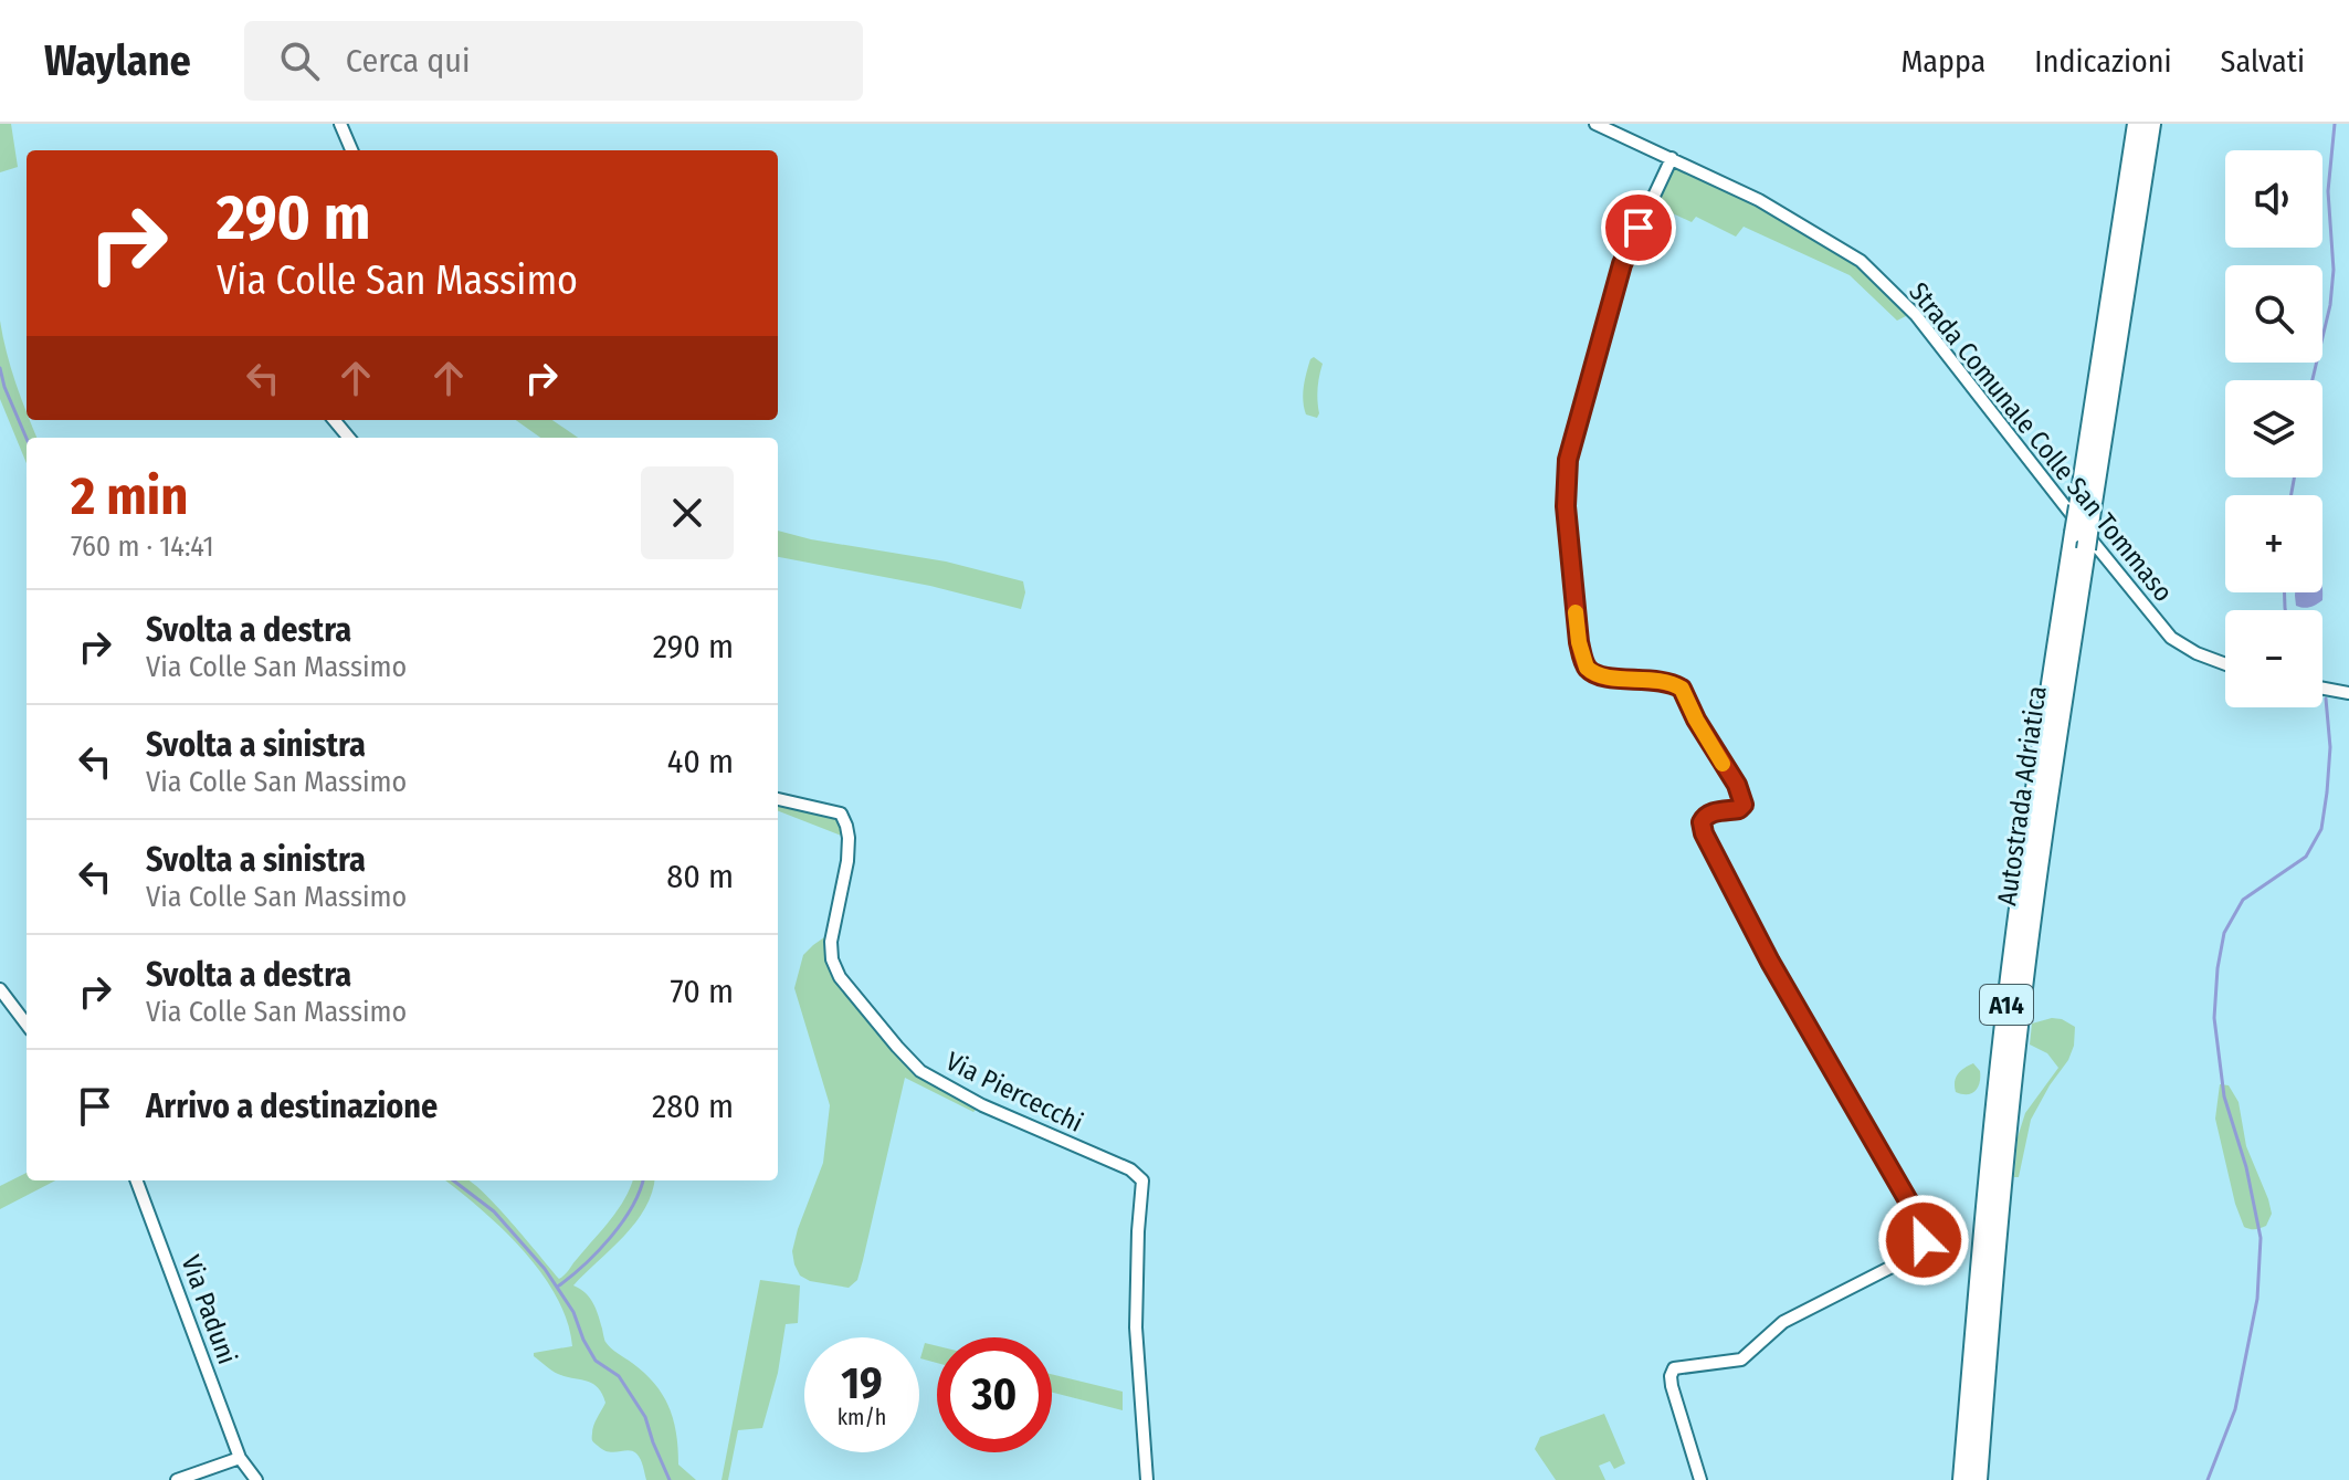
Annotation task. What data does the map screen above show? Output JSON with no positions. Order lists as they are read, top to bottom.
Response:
{
  "streets": {
    "highway": ["Autostrada Adriatica", "A14"],
    "street": ["Strada Comunale Colle San Tommaso", "Via Piercecchi", "Via Paduni"]
  },
  "page": {
    "header": "Waylane",
    "search": "Cerca qui",
    "nav": ["Mappa", "Indicazioni", "Salvati"],
    "map_buttons": ["+", "−"],
    "turn": ["290 m", "Via Colle San Massimo"],
    "heading": ["2 min", "760 m · 14:41"],
    "list": [
      {
        "name": "Svolta a destra",
        "note": "Via Colle San Massimo",
        "value": "290 m"
      },
      {
        "name": "Svolta a sinistra",
        "note": "Via Colle San Massimo",
        "value": "40 m"
      },
      {
        "name": "Svolta a sinistra",
        "note": "Via Colle San Massimo",
        "value": "80 m"
      },
      {
        "name": "Svolta a destra",
        "note": "Via Colle San Massimo",
        "value": "70 m"
      },
      {
        "name": "Arrivo a destinazione",
        "value": "280 m"
      }
    ],
    "speed": "19 km/h",
    "limit": "30"
  }
}
